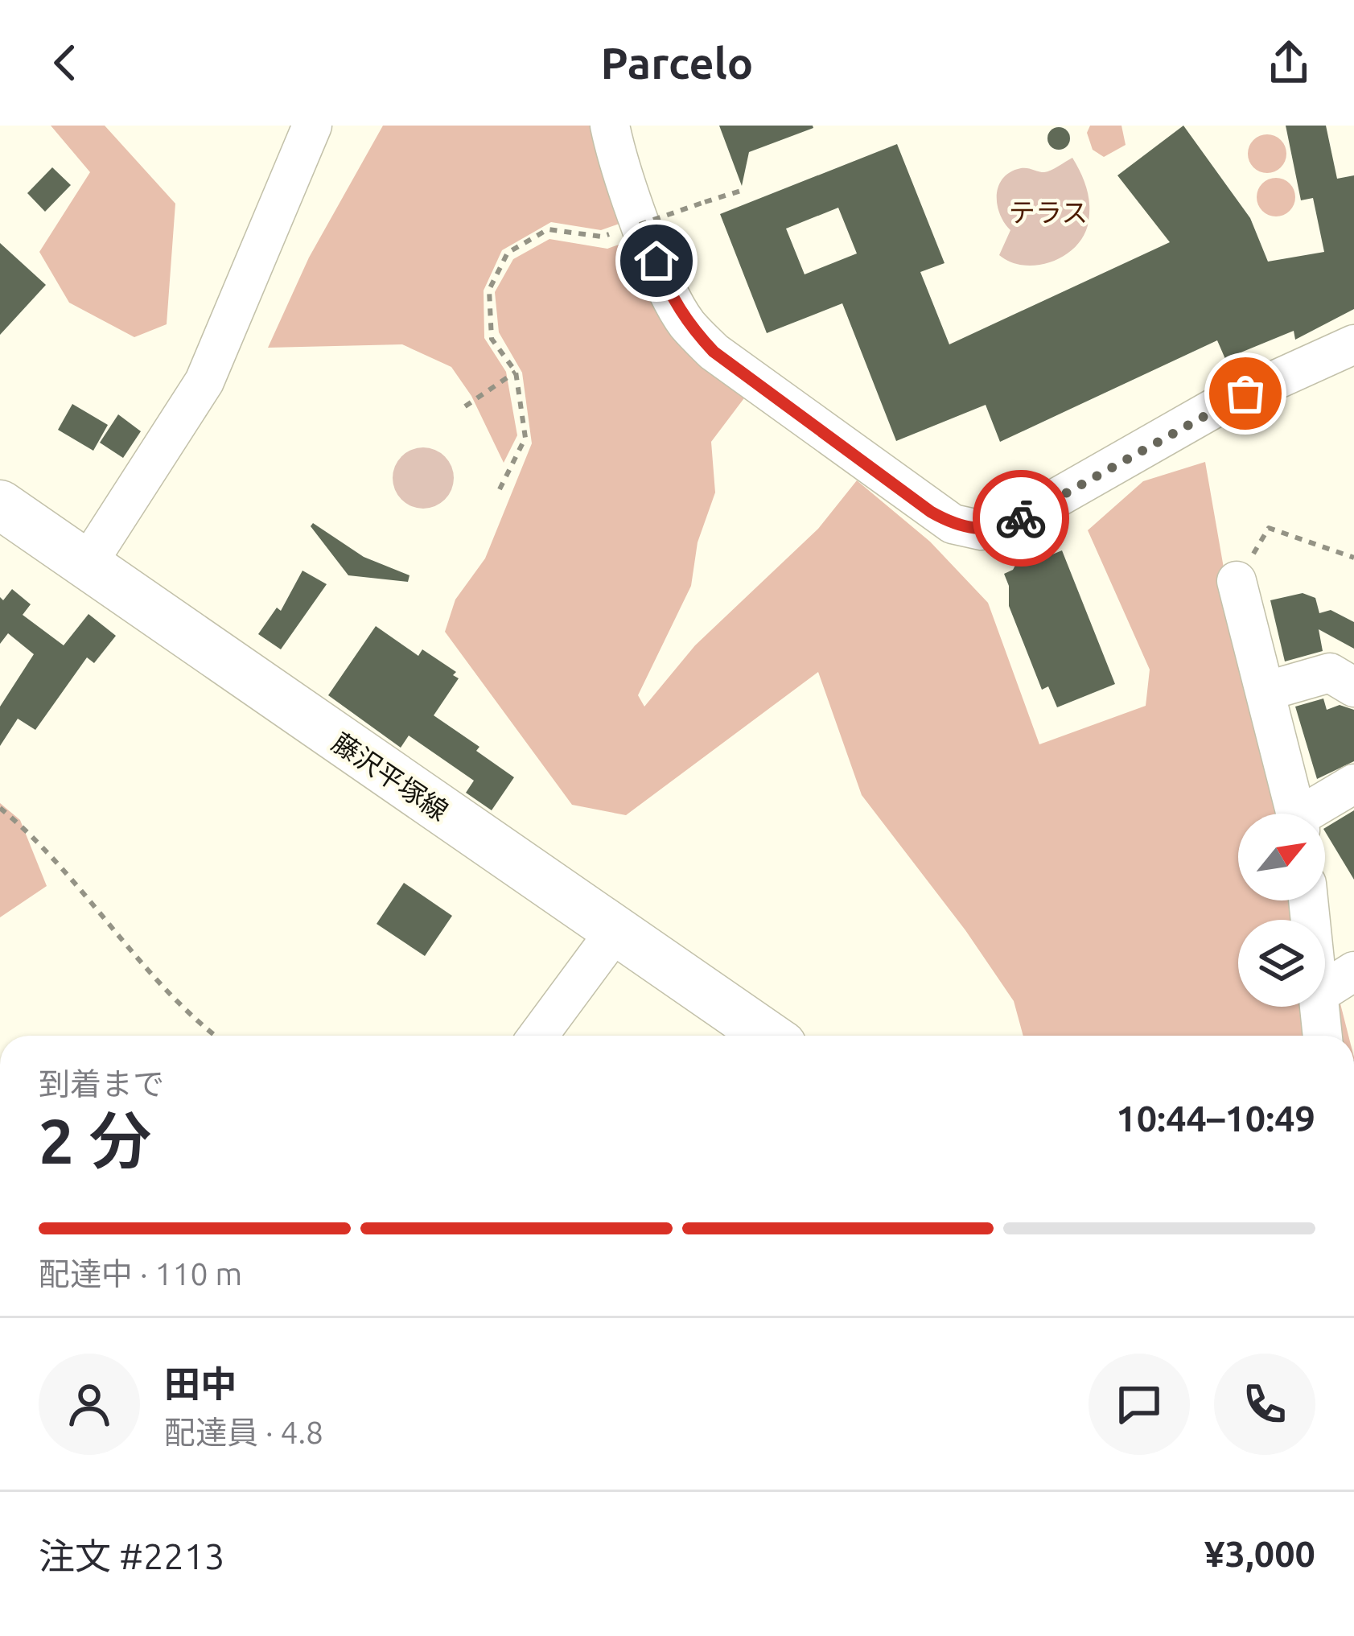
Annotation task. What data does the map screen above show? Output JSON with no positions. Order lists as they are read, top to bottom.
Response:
{
  "streets": {
    "main road": ["藤沢平塚線"]
  },
  "parks": ["テラス"],
  "north": "top right",
  "page": {
    "header": "Parcelo",
    "heading": ["2 分", "到着まで", "10:44–10:49"],
    "panel": [
      "田中",
      "配達員 · 4.8",
      "注文 #2213",
      "¥3,000"
    ],
    "bar": "配達中 · 110 m"
  }
}
